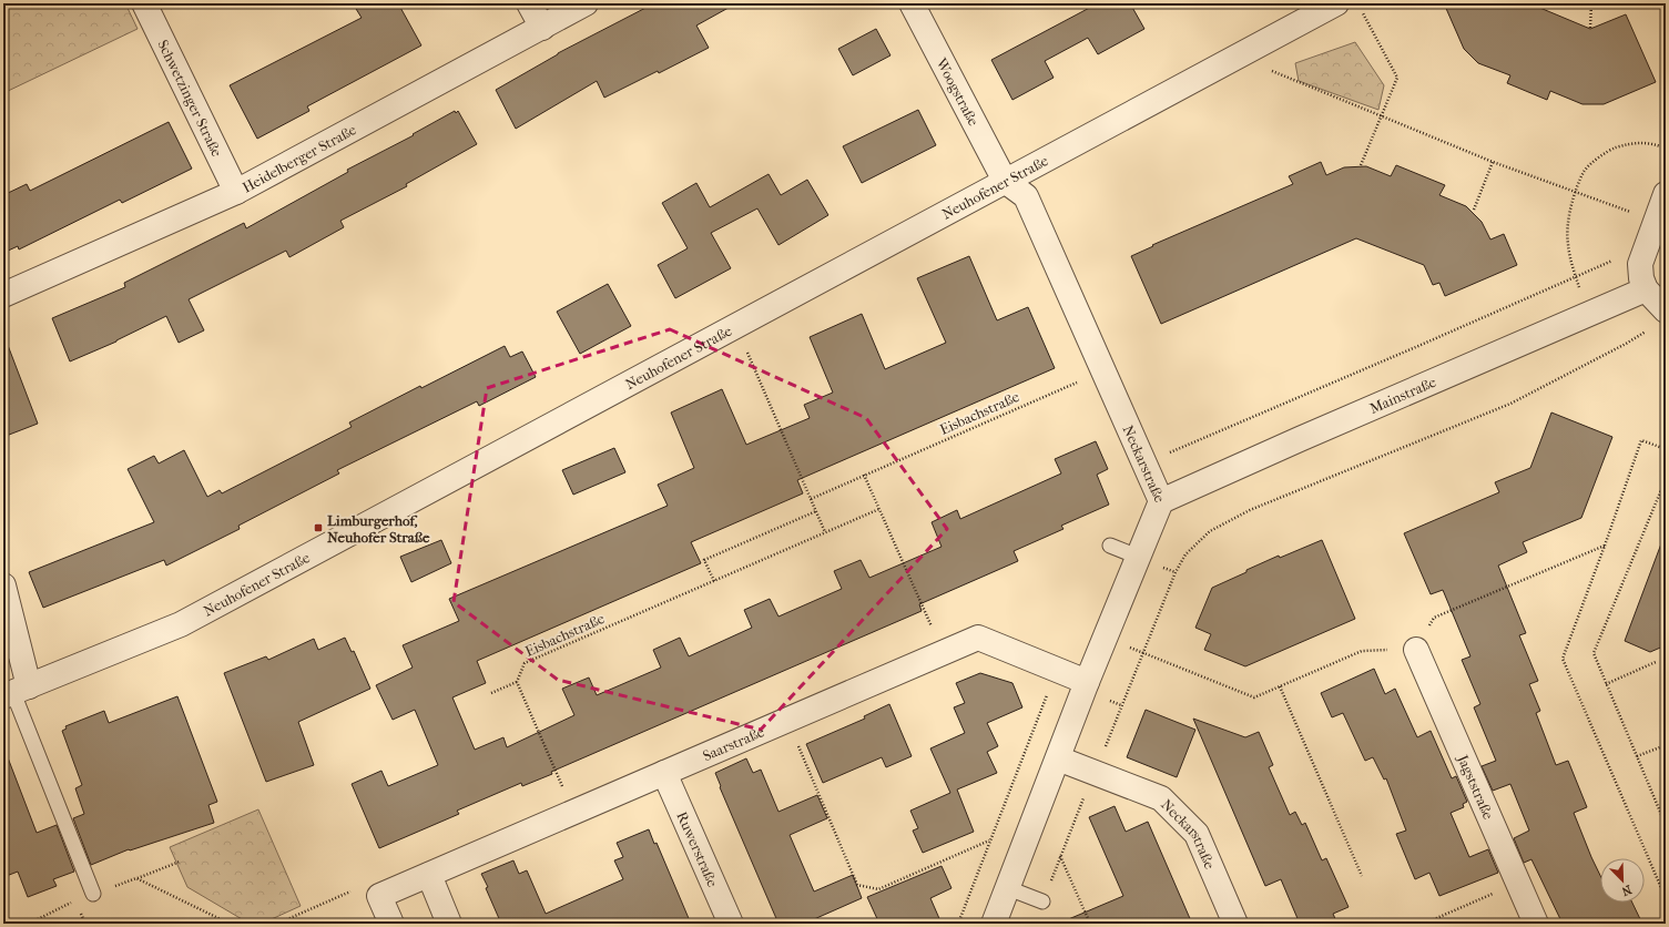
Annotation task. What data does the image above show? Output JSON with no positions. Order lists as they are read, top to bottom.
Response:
{
  "streets": {
    "street": [
      "Woogstraße",
      "Schwetzinger Straße",
      "Heidelberger Straße",
      "Neuhofener Straße",
      "Mainstraße",
      "Neckarstraße",
      "Saarstraße",
      "Jagststraße",
      "Ruwerstraße"
    ],
    "path": ["Eisbachstraße"]
  },
  "crossings": [
    ["Woogstraße", "Neuhofener Straße"],
    ["Woogstraße", "Neckarstraße"],
    ["Schwetzinger Straße", "Heidelberger Straße"],
    ["Neuhofener Straße", "Neckarstraße"],
    ["Mainstraße", "Neckarstraße"],
    ["Eisbachstraße", "Neckarstraße"],
    ["Neckarstraße", "Saarstraße"],
    ["Saarstraße", "Ruwerstraße"]
  ],
  "places": {
    "transit": ["Limburgerhof, Neuhofer Straße"]
  },
  "north": "bottom right"
}
